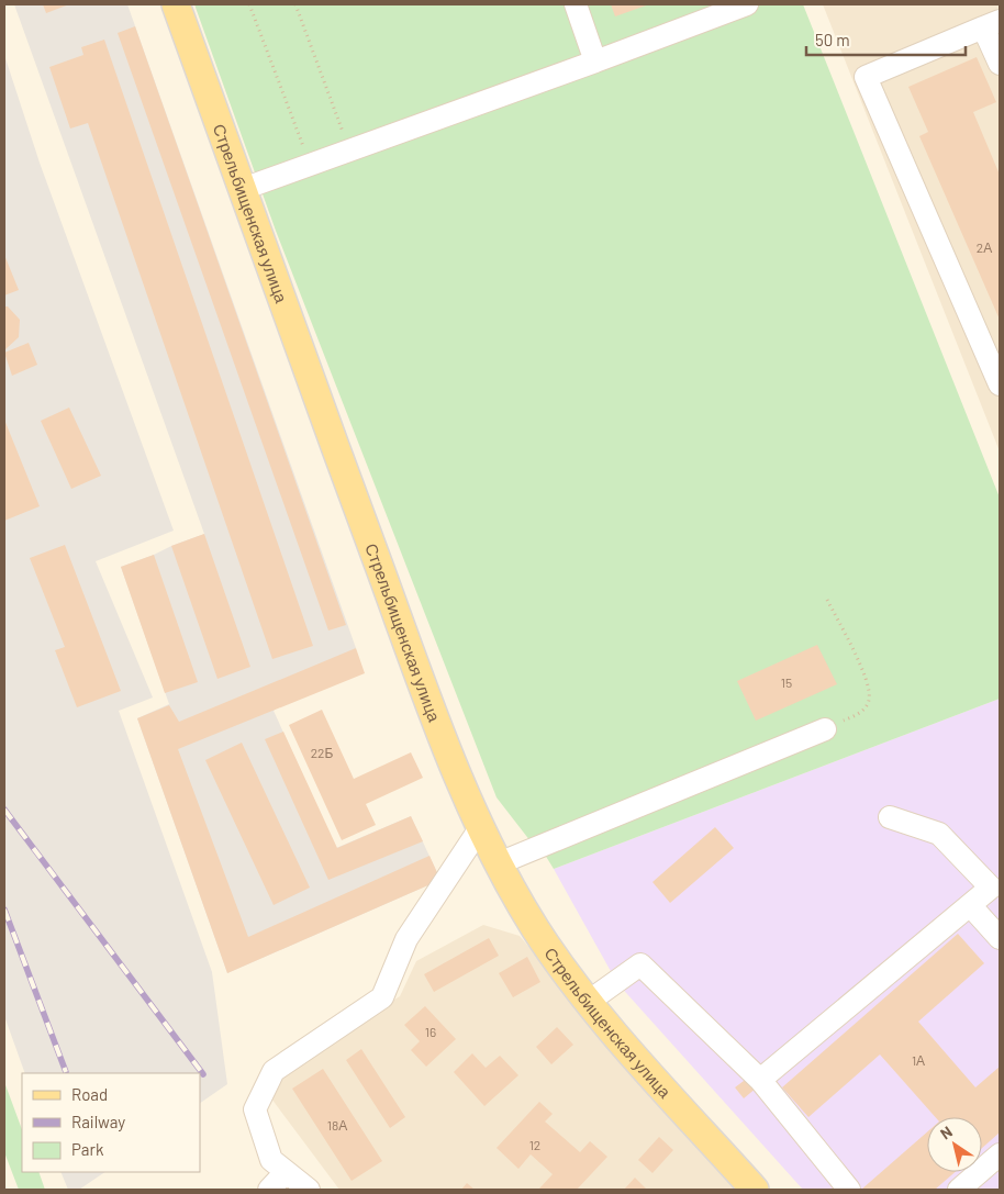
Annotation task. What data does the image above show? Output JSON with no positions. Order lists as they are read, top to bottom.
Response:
{
  "streets": {
    "main road": ["Стрельбищенская улица"]
  },
  "house_numbers": [
    "2А",
    "15",
    "22Б",
    "16",
    "1А",
    "18А",
    "12"
  ],
  "legend": ["Road", "Railway", "Park"],
  "scale_bar": "50 m",
  "north": "top left"
}
